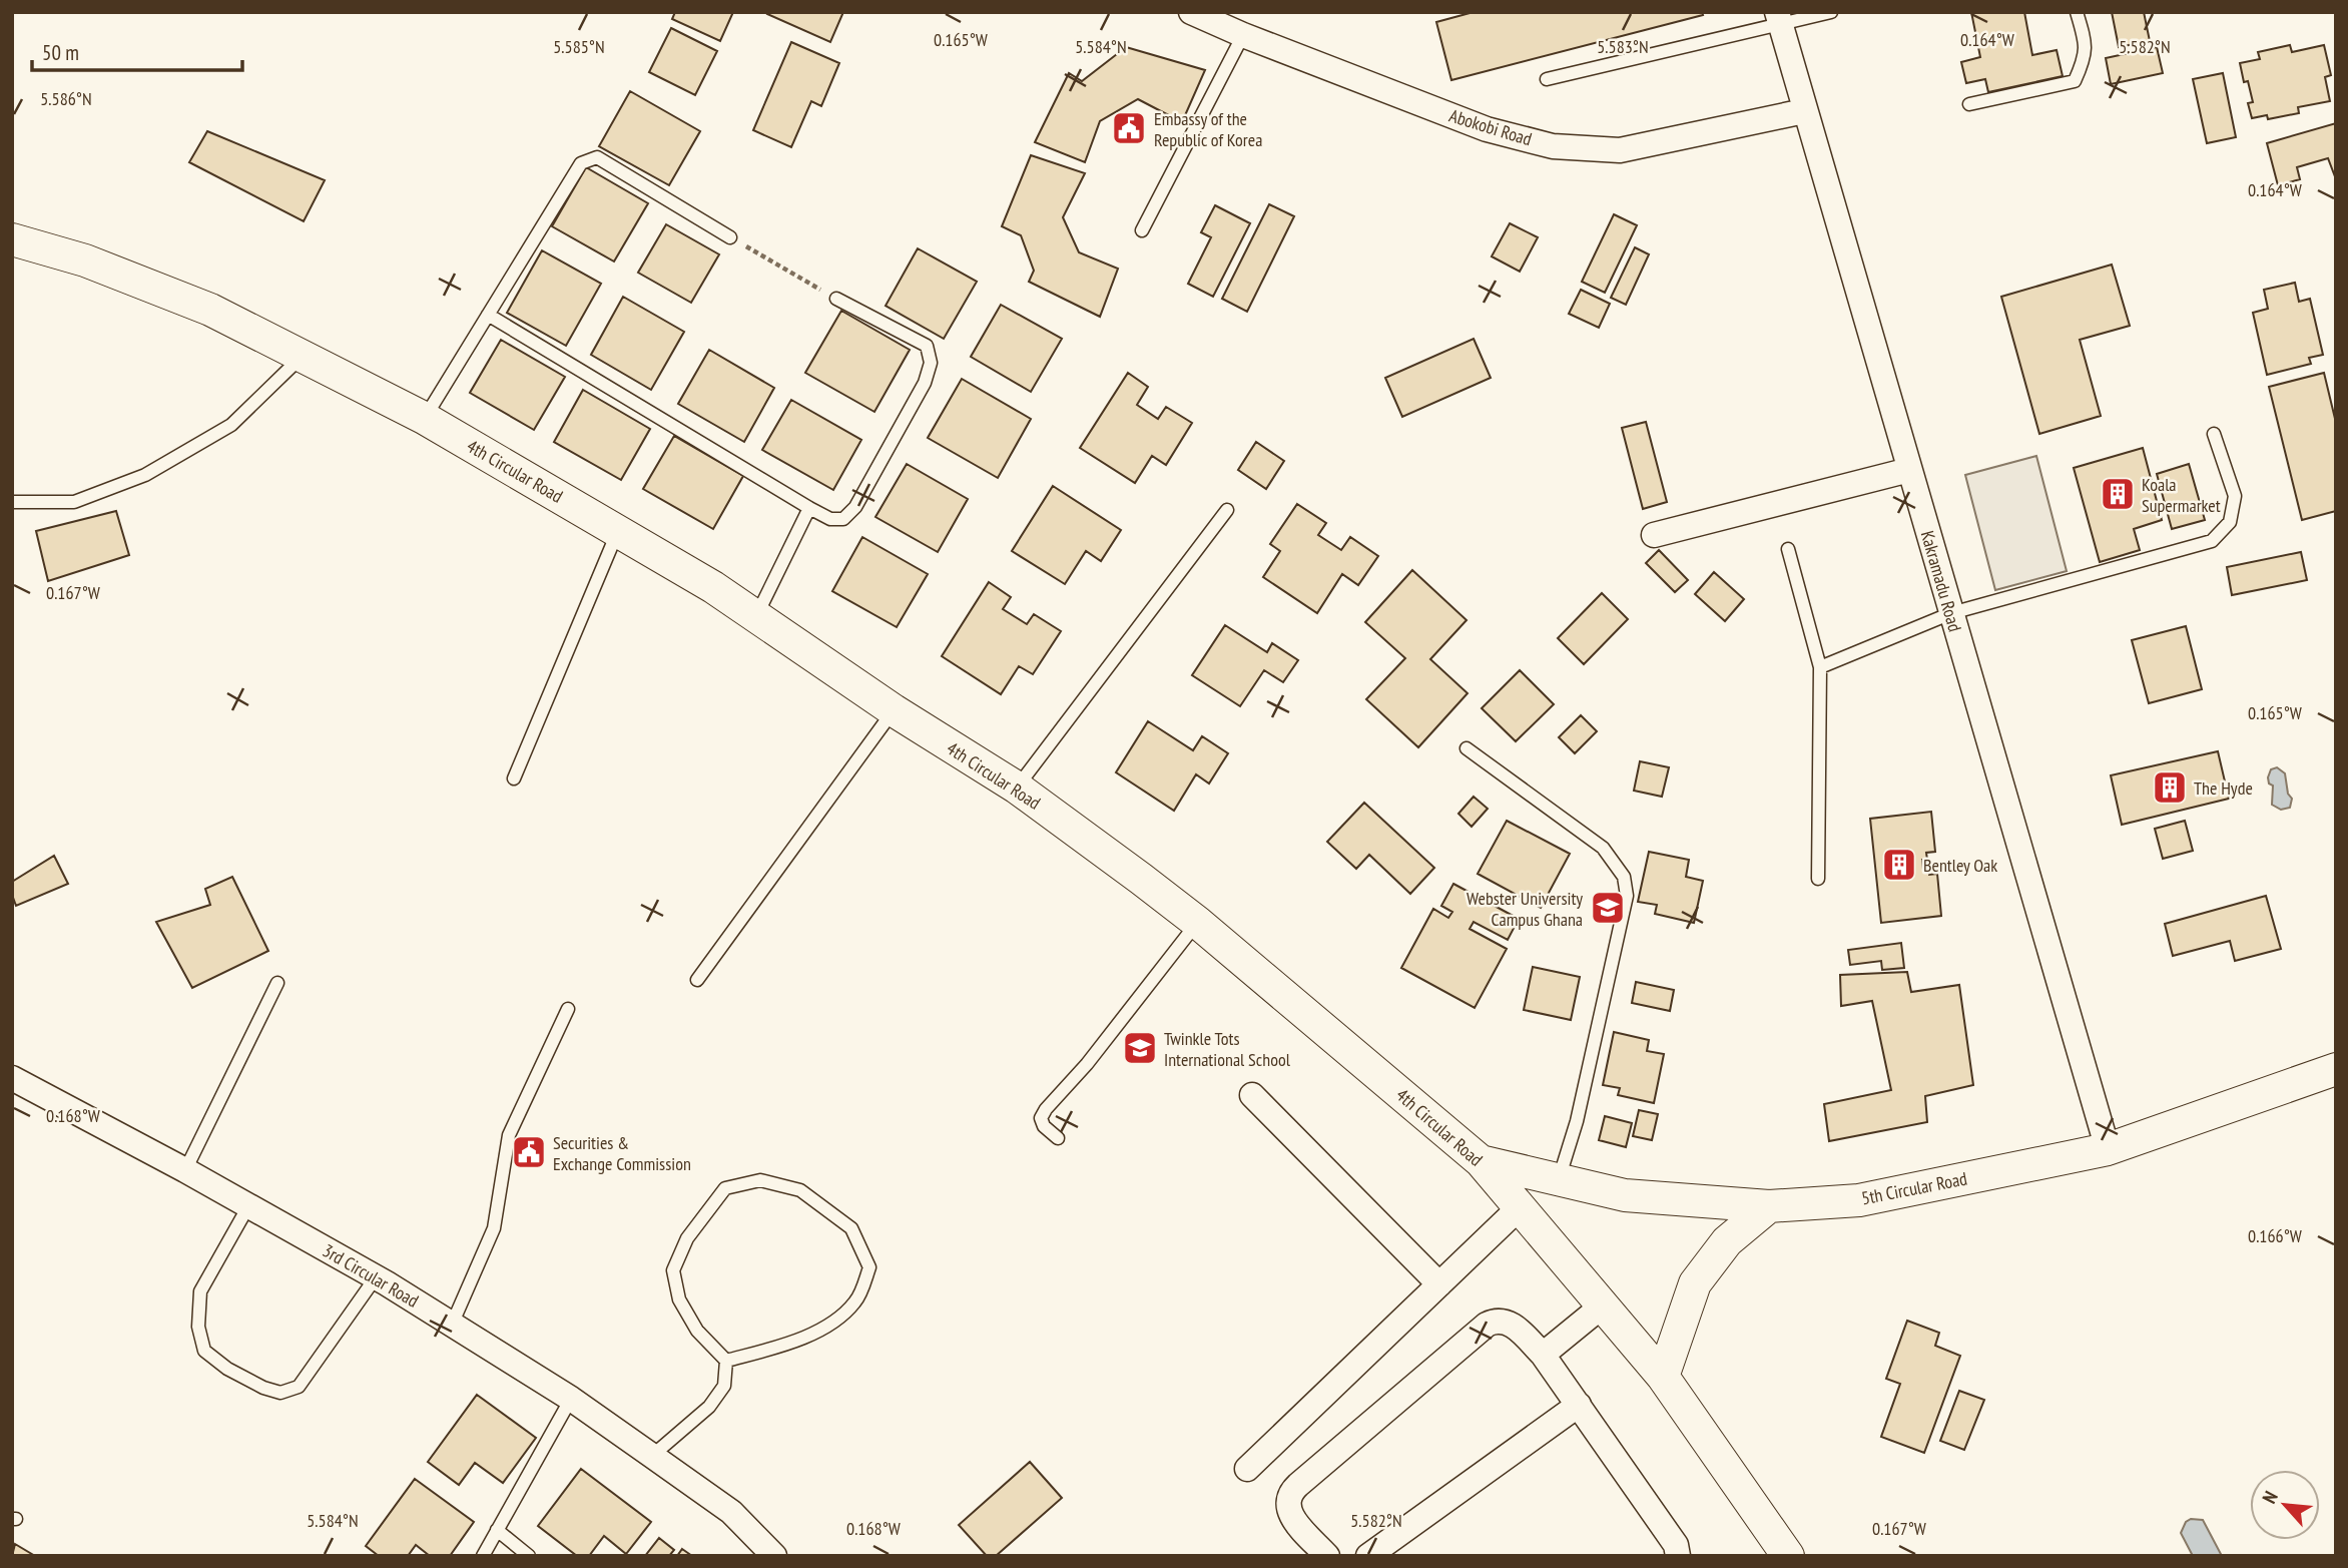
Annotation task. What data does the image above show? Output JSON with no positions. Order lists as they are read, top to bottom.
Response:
{
  "streets": {
    "street": [
      "Abokobi Road",
      "4th Circular Road",
      "Kakramadu Road",
      "5th Circular Road",
      "3rd Circular Road"
    ]
  },
  "crossings": [
    ["Abokobi Road", "Kakramadu Road"],
    ["4th Circular Road", "5th Circular Road"],
    ["Kakramadu Road", "5th Circular Road"]
  ],
  "places": {
    "public building": ["Embassy of the Republic of Korea", "Securities & Exchange Commission"],
    "building": ["Koala Supermarket", "The Hyde", "Bentley Oak"],
    "school or university": ["Webster University Campus Ghana", "Twinkle Tots International School"]
  },
  "scale_bar": "50 m",
  "north": "top left",
  "coordinates": [
    "0.165°W",
    "0.164°W",
    "5.585°N",
    "5.584°N",
    "5.583°N",
    "5.582°N",
    "5.586°N",
    "0.167°W",
    "0.168°W",
    "0.166°W"
  ]
}
